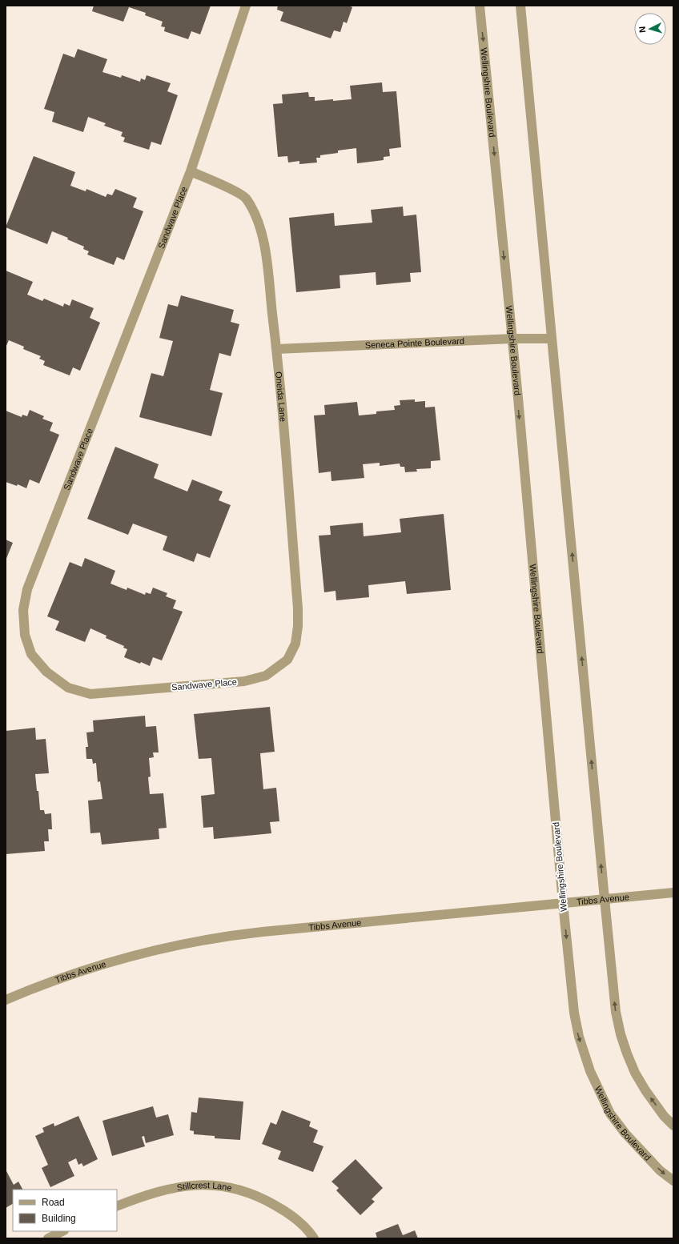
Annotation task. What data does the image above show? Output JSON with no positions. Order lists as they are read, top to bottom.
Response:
{
  "streets": {
    "street": [
      "Wellingshire Boulevard",
      "Sandwave Place",
      "Seneca Pointe Boulevard",
      "Oneida Lane",
      "Tibbs Avenue",
      "Stillcrest Lane"
    ]
  },
  "crossings": [
    ["Wellingshire Boulevard", "Seneca Pointe Boulevard"],
    ["Wellingshire Boulevard", "Tibbs Avenue"],
    ["Sandwave Place", "Oneida Lane"],
    ["Seneca Pointe Boulevard", "Oneida Lane"]
  ],
  "legend": ["Road", "Building"],
  "north": "left"
}
